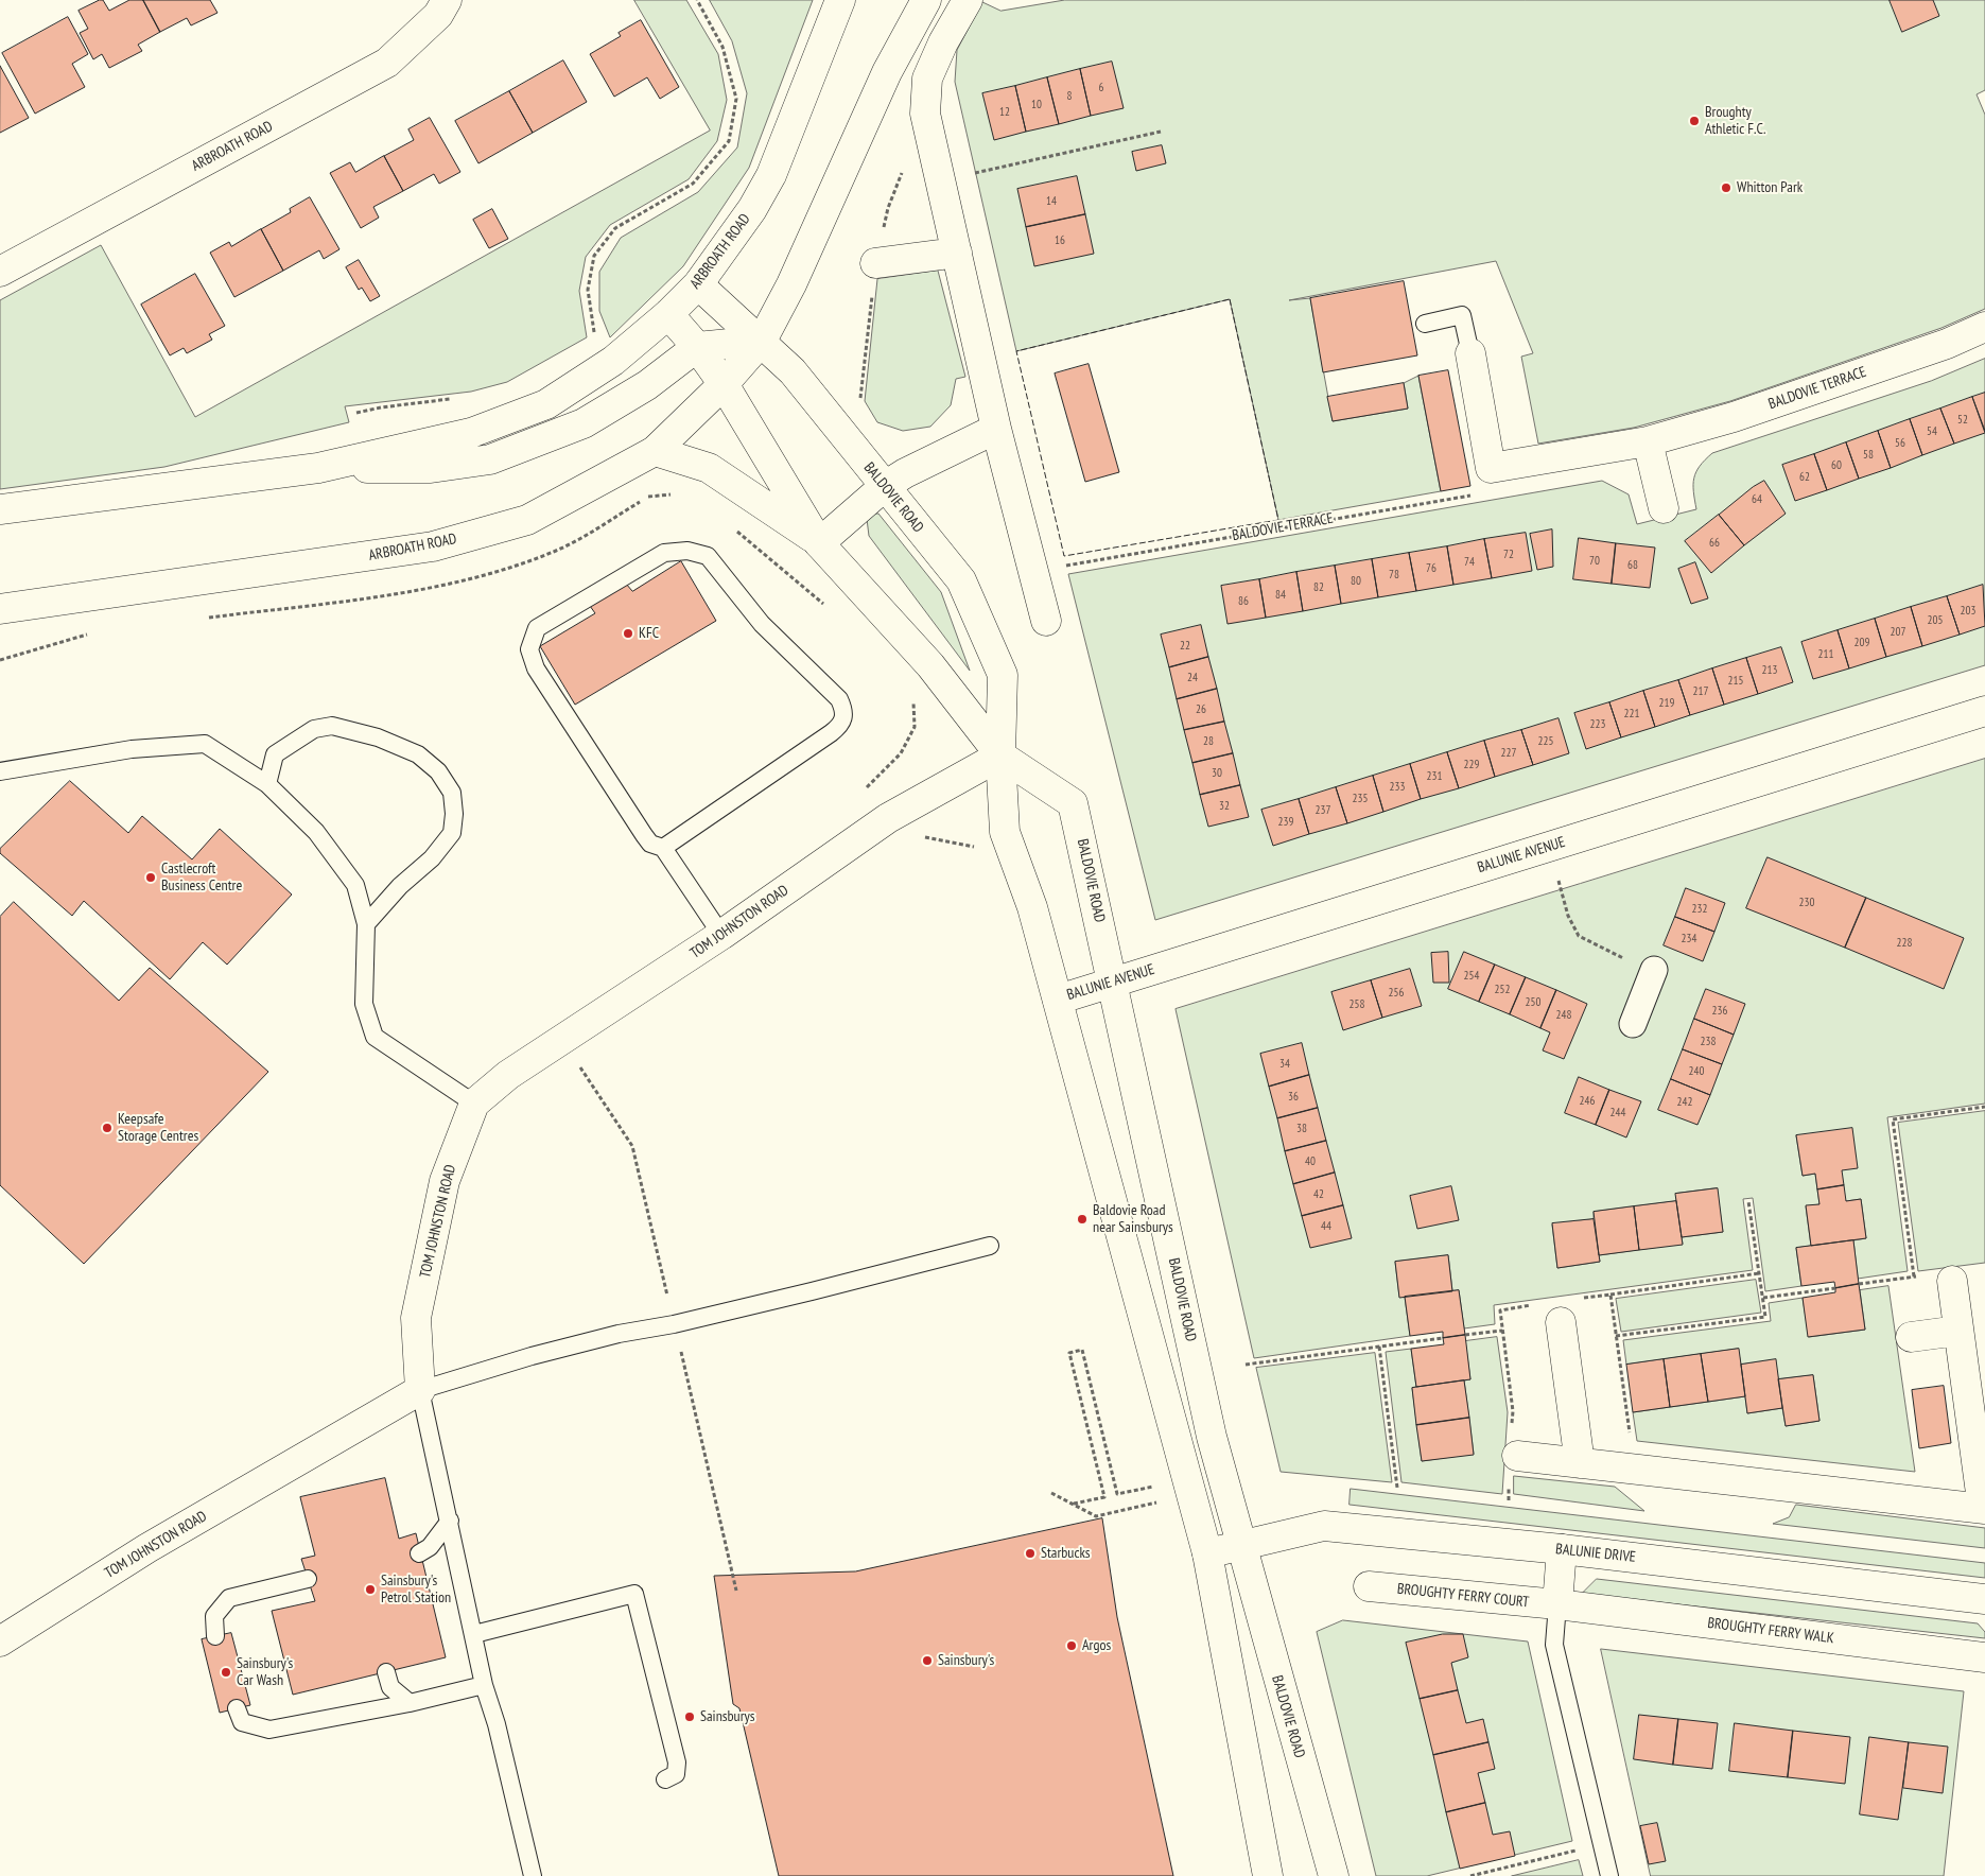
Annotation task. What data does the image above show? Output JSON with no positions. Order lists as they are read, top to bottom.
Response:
{
  "streets": {
    "street": [
      "ARBROATH ROAD",
      "BALDOVIE TERRACE",
      "BALDOVIE ROAD",
      "BALUNIE AVENUE",
      "TOM JOHNSTON ROAD",
      "BALUNIE DRIVE",
      "BROUGHTY FERRY COURT",
      "BROUGHTY FERRY WALK"
    ]
  },
  "crossings": [
    ["ARBROATH ROAD", "BALDOVIE ROAD"],
    ["BALDOVIE ROAD", "BALUNIE AVENUE"],
    ["BALDOVIE ROAD", "TOM JOHNSTON ROAD"],
    ["BALDOVIE ROAD", "BALUNIE DRIVE"],
    ["BROUGHTY FERRY COURT", "BROUGHTY FERRY WALK"]
  ],
  "places": [
    "Broughty Athletic F.C.",
    "Whitton Park",
    "KFC",
    "Castlecroft Business Centre",
    "Keepsafe Storage Centres",
    "Baldovie Road near Sainsburys",
    "Starbucks",
    "Sainsbury's Petrol Station",
    "Argos",
    "Sainsbury's",
    "Sainsbury's Car Wash",
    "Sainsburys"
  ],
  "house_numbers": [
    "6",
    "8",
    "10",
    "12",
    "14",
    "16",
    "52",
    "54",
    "56",
    "58",
    "60",
    "62",
    "64",
    "66",
    "72",
    "70",
    "74",
    "68",
    "76",
    "78",
    "80",
    "82",
    "84",
    "86",
    "203",
    "205",
    "207",
    "209",
    "22",
    "211",
    "213",
    "24",
    "215",
    "217",
    "219",
    "26",
    "221",
    "223",
    "28",
    "225",
    "227",
    "229",
    "30",
    "231",
    "233",
    "235",
    "32",
    "237",
    "239",
    "230",
    "232",
    "234",
    "228",
    "254",
    "252",
    "256",
    "250",
    "258",
    "236",
    "248",
    "238",
    "34",
    "240",
    "36",
    "246",
    "242",
    "244",
    "38",
    "40",
    "42",
    "44"
  ]
}
